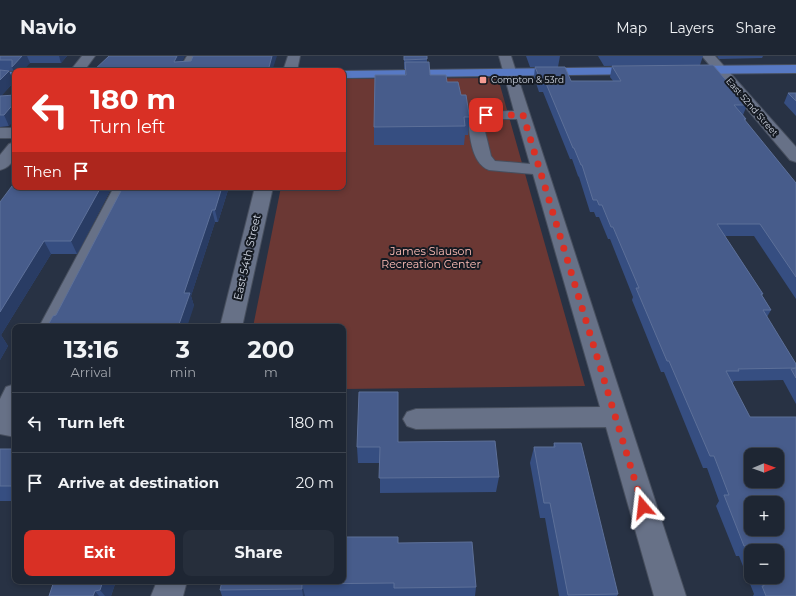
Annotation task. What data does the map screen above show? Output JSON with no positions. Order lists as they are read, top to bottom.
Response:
{
  "streets": {
    "street": ["East 52nd Street", "East 54th Street"]
  },
  "parks": ["James Slauson Recreation Center"],
  "places": {
    "transit": ["Compton & 53rd"]
  },
  "north": "right",
  "page": {
    "header": "Navio",
    "nav": ["Map", "Layers", "Share"],
    "turn": ["180 m", "Turn left"],
    "then": "Then",
    "eta": [
      "13:16",
      "Arrival",
      "3",
      "min",
      "200",
      "m"
    ],
    "list": [
      {
        "name": "Turn left",
        "value": "180 m"
      },
      {
        "name": "Arrive at destination",
        "value": "20 m"
      }
    ],
    "map_buttons": ["+", "−"],
    "buttons": ["Exit", "Share"]
  }
}
